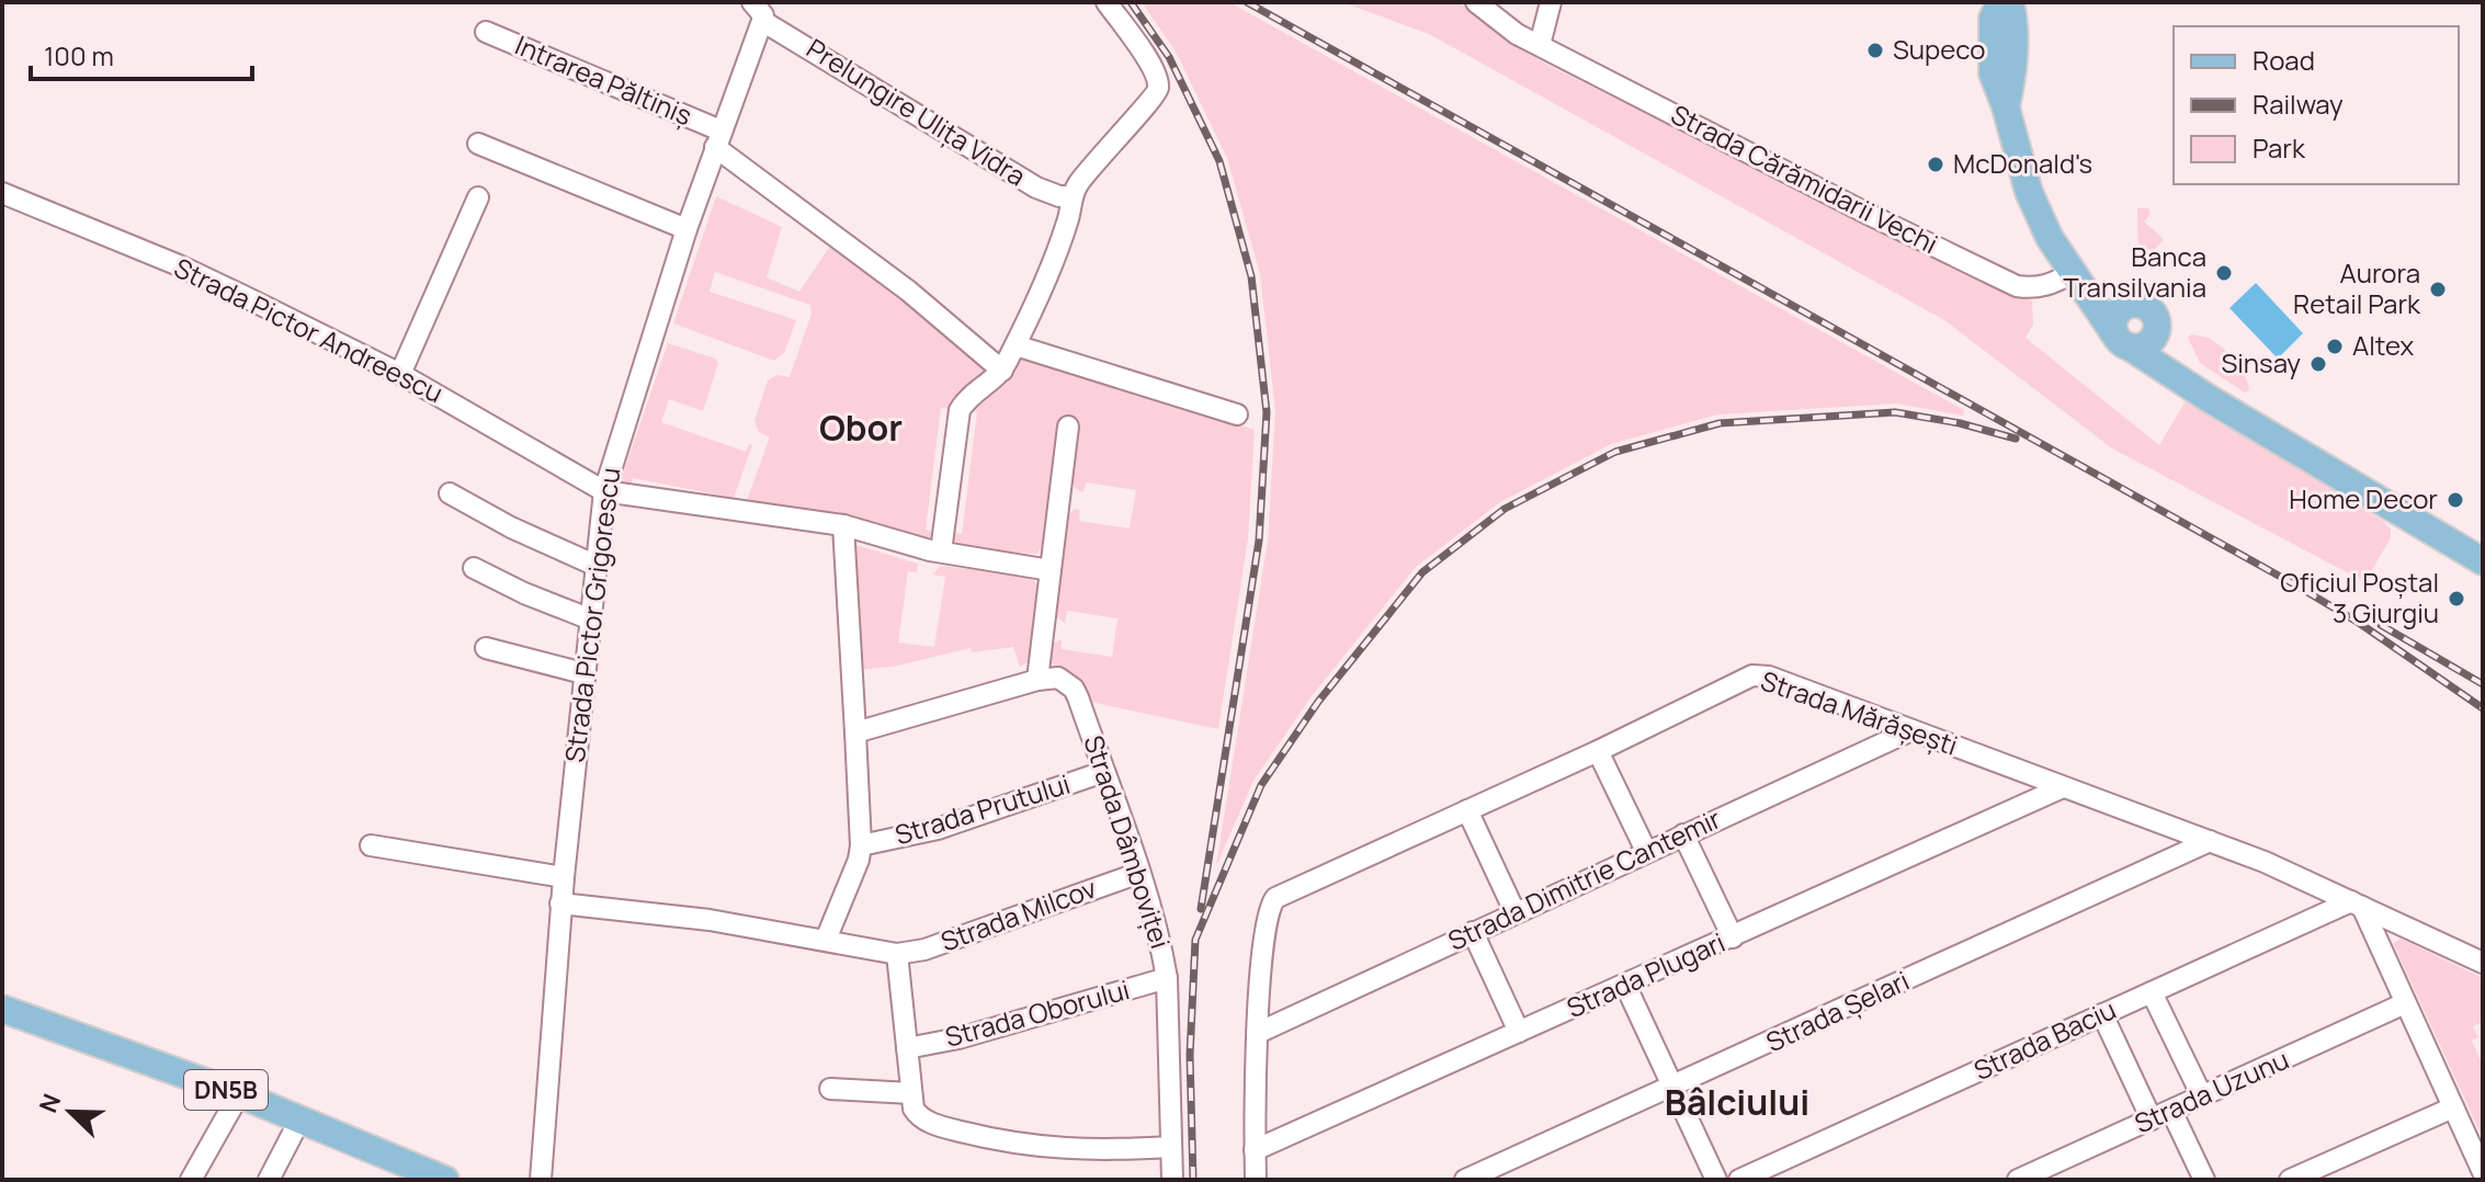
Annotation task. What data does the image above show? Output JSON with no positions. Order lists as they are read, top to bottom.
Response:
{
  "streets": {
    "main road": ["DN5B"],
    "street": [
      "Intrarea Păltiniș",
      "Prelungire Ulița Vidra",
      "Strada Cărămidarii Vechi",
      "Strada Pictor Andreescu",
      "Strada Pictor Grigorescu",
      "Strada Mărășești",
      "Strada Prutului",
      "Strada Dâmboviței",
      "Strada Dimitrie Cantemir",
      "Strada Milcov",
      "Strada Plugari",
      "Strada Șelari",
      "Strada Oborului",
      "Strada Baciu",
      "Strada Uzunu"
    ]
  },
  "crossings": [
    ["Intrarea Păltiniș", "Strada Pictor Grigorescu"],
    ["Prelungire Ulița Vidra", "Strada Pictor Grigorescu"],
    ["Strada Pictor Andreescu", "Strada Pictor Grigorescu"],
    ["Strada Mărășești", "Strada Dimitrie Cantemir"],
    ["Strada Mărășești", "Strada Plugari"],
    ["Strada Mărășești", "Strada Șelari"],
    ["Strada Mărășești", "Strada Baciu"],
    ["Strada Prutului", "Strada Dâmboviței"],
    ["Strada Dâmboviței", "Strada Milcov"],
    ["Strada Dâmboviței", "Strada Oborului"]
  ],
  "districts": ["Obor", "Bâlciului"],
  "places": [
    "Supeco",
    "McDonald's",
    "Banca Transilvania",
    "Aurora Retail Park",
    "Altex",
    "Sinsay",
    "Home Decor",
    "Oficiul Poștal 3 Giurgiu"
  ],
  "legend": ["Road", "Railway", "Park"],
  "scale_bar": "100 m",
  "north": "top left"
}
